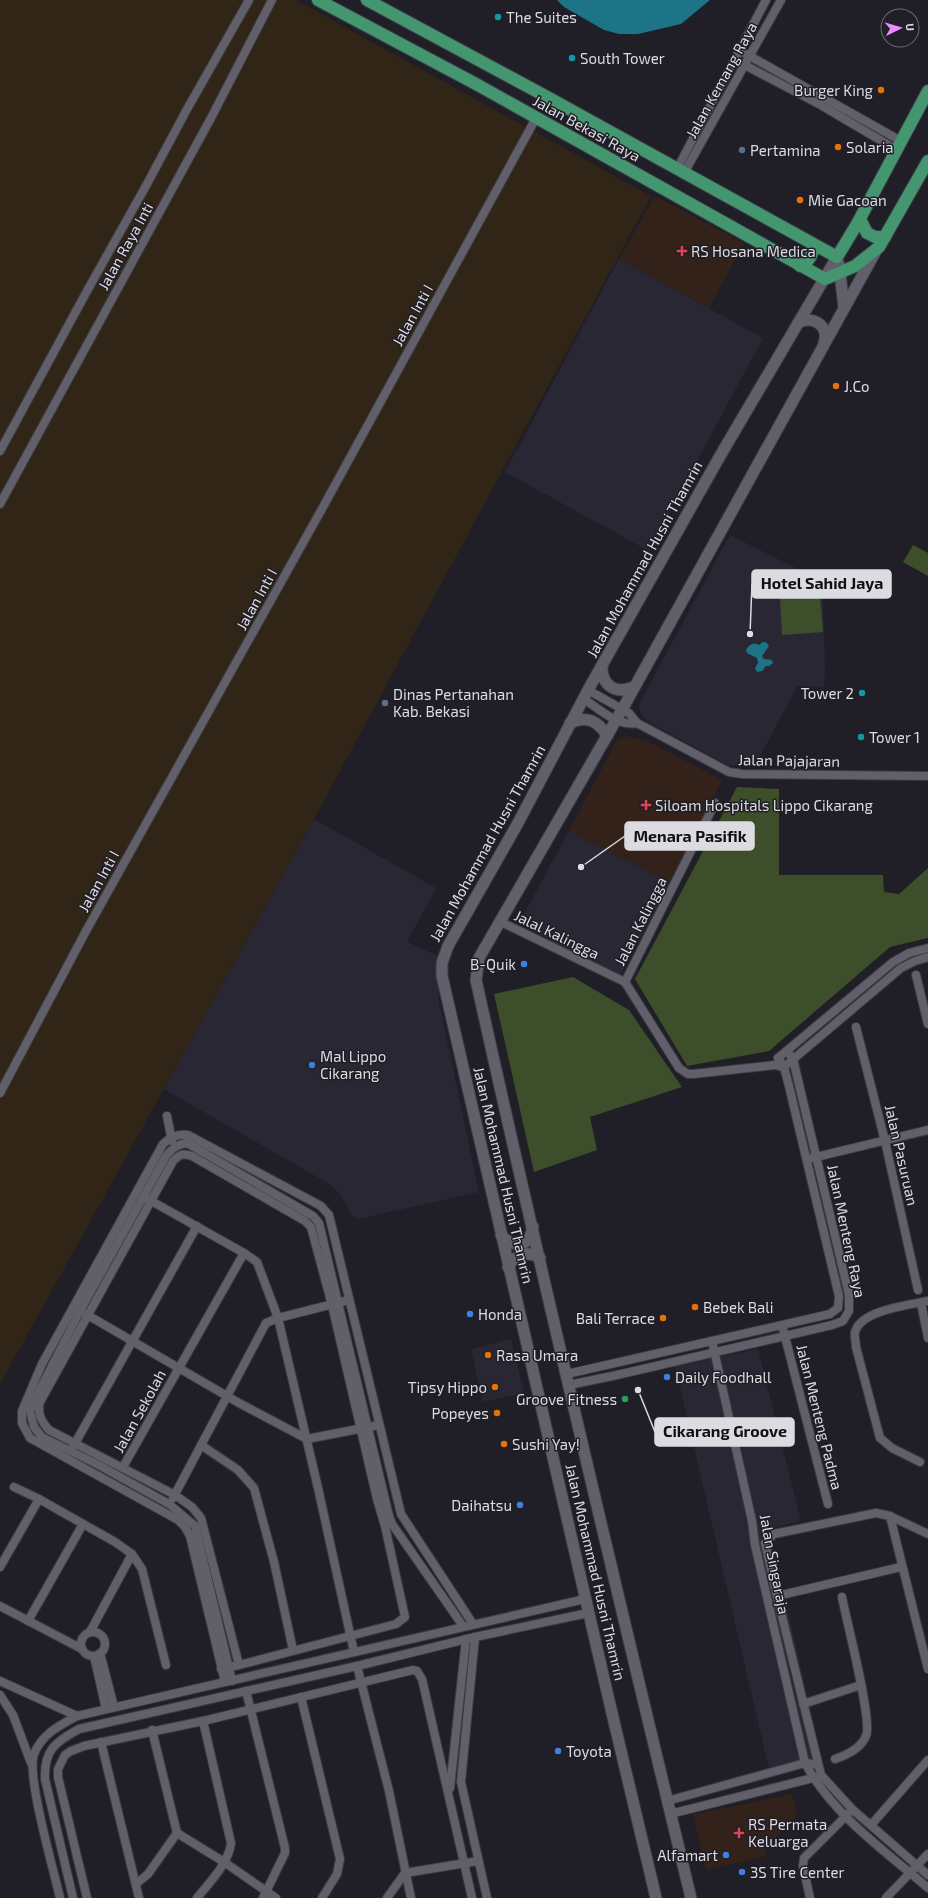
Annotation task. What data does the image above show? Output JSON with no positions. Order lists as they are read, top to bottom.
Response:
{
  "streets": {
    "main road": ["Jalan Bekasi Raya", "Jalan Mohammad Husni Thamrin"],
    "street": [
      "Jalan Kemang Raya",
      "Jalan Raya Inti",
      "Jalan Inti I",
      "Jalan Pajajaran",
      "Jalan Kalingga",
      "Jalal Kalingga",
      "Jalan Pasuruan",
      "Jalan Menteng Raya",
      "Jalan Sekolah",
      "Jalan Menteng Padma",
      "Jalan Singaraja"
    ]
  },
  "crossings": [
    ["Jalan Kemang Raya", "Jalan Bekasi Raya"],
    ["Jalan Bekasi Raya", "Jalan Inti I"],
    ["Jalan Bekasi Raya", "Jalan Mohammad Husni Thamrin"],
    ["Jalan Mohammad Husni Thamrin", "Jalan Pajajaran"],
    ["Jalan Mohammad Husni Thamrin", "Jalal Kalingga"],
    ["Jalan Mohammad Husni Thamrin", "Jalan Menteng Raya"],
    ["Jalan Kalingga", "Jalal Kalingga"],
    ["Jalan Kalingga", "Jalan Menteng Raya"],
    ["Jalan Menteng Raya", "Jalan Menteng Padma"],
    ["Jalan Menteng Raya", "Jalan Singaraja"]
  ],
  "places": {
    "other": [
      "The Suites",
      "South Tower",
      "Burger King",
      "Solaria",
      "Pertamina",
      "Mie Gacoan",
      "J.Co",
      "Hotel Sahid Jaya",
      "Tower 2",
      "Dinas Pertanahan Kab. Bekasi",
      "Tower 1",
      "Menara Pasifik",
      "B-Quik",
      "Mal Lippo Cikarang",
      "Bebek Bali",
      "Honda",
      "Bali Terrace",
      "Rasa Umara",
      "Daily Foodhall",
      "Tipsy Hippo",
      "Cikarang Groove",
      "Groove Fitness",
      "Popeyes",
      "Sushi Yay!",
      "Daihatsu",
      "Toyota",
      "Alfamart",
      "3S Tire Center"
    ],
    "health": ["RS Hosana Medica", "Siloam Hospitals Lippo Cikarang", "RS Permata Keluarga"]
  },
  "north": "right"
}
